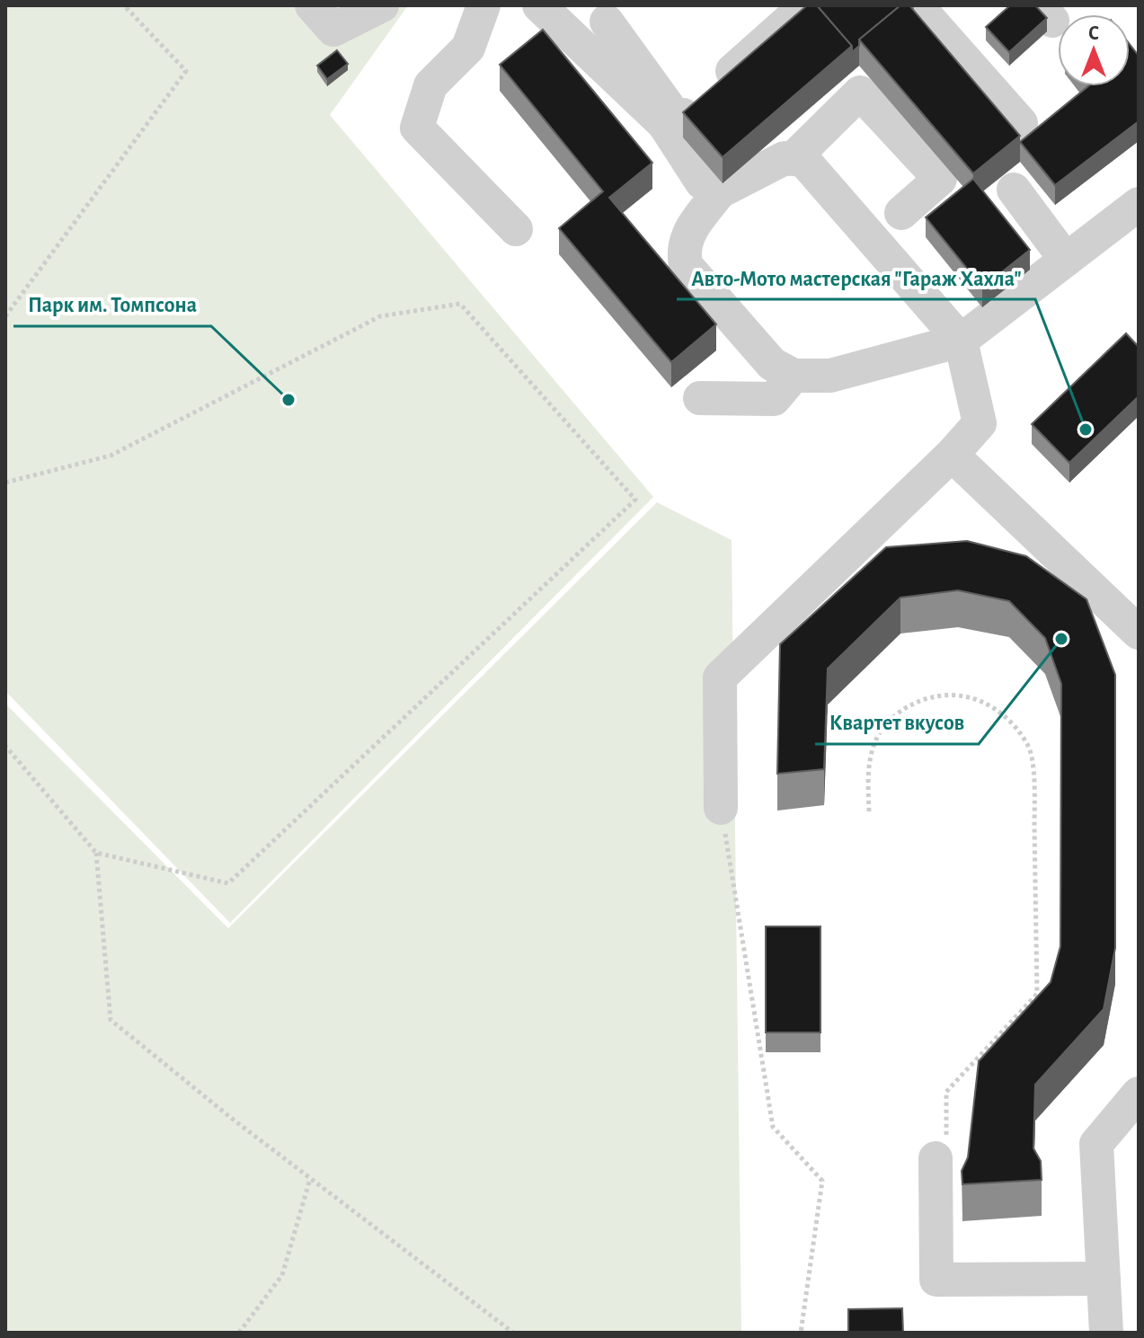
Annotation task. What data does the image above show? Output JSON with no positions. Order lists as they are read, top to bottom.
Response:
{
  "places": ["Парк им. Томпсона", "Авто-Мото мастерская \"Гараж Хахла\"", "Квартет вкусов"],
  "north": "top"
}
